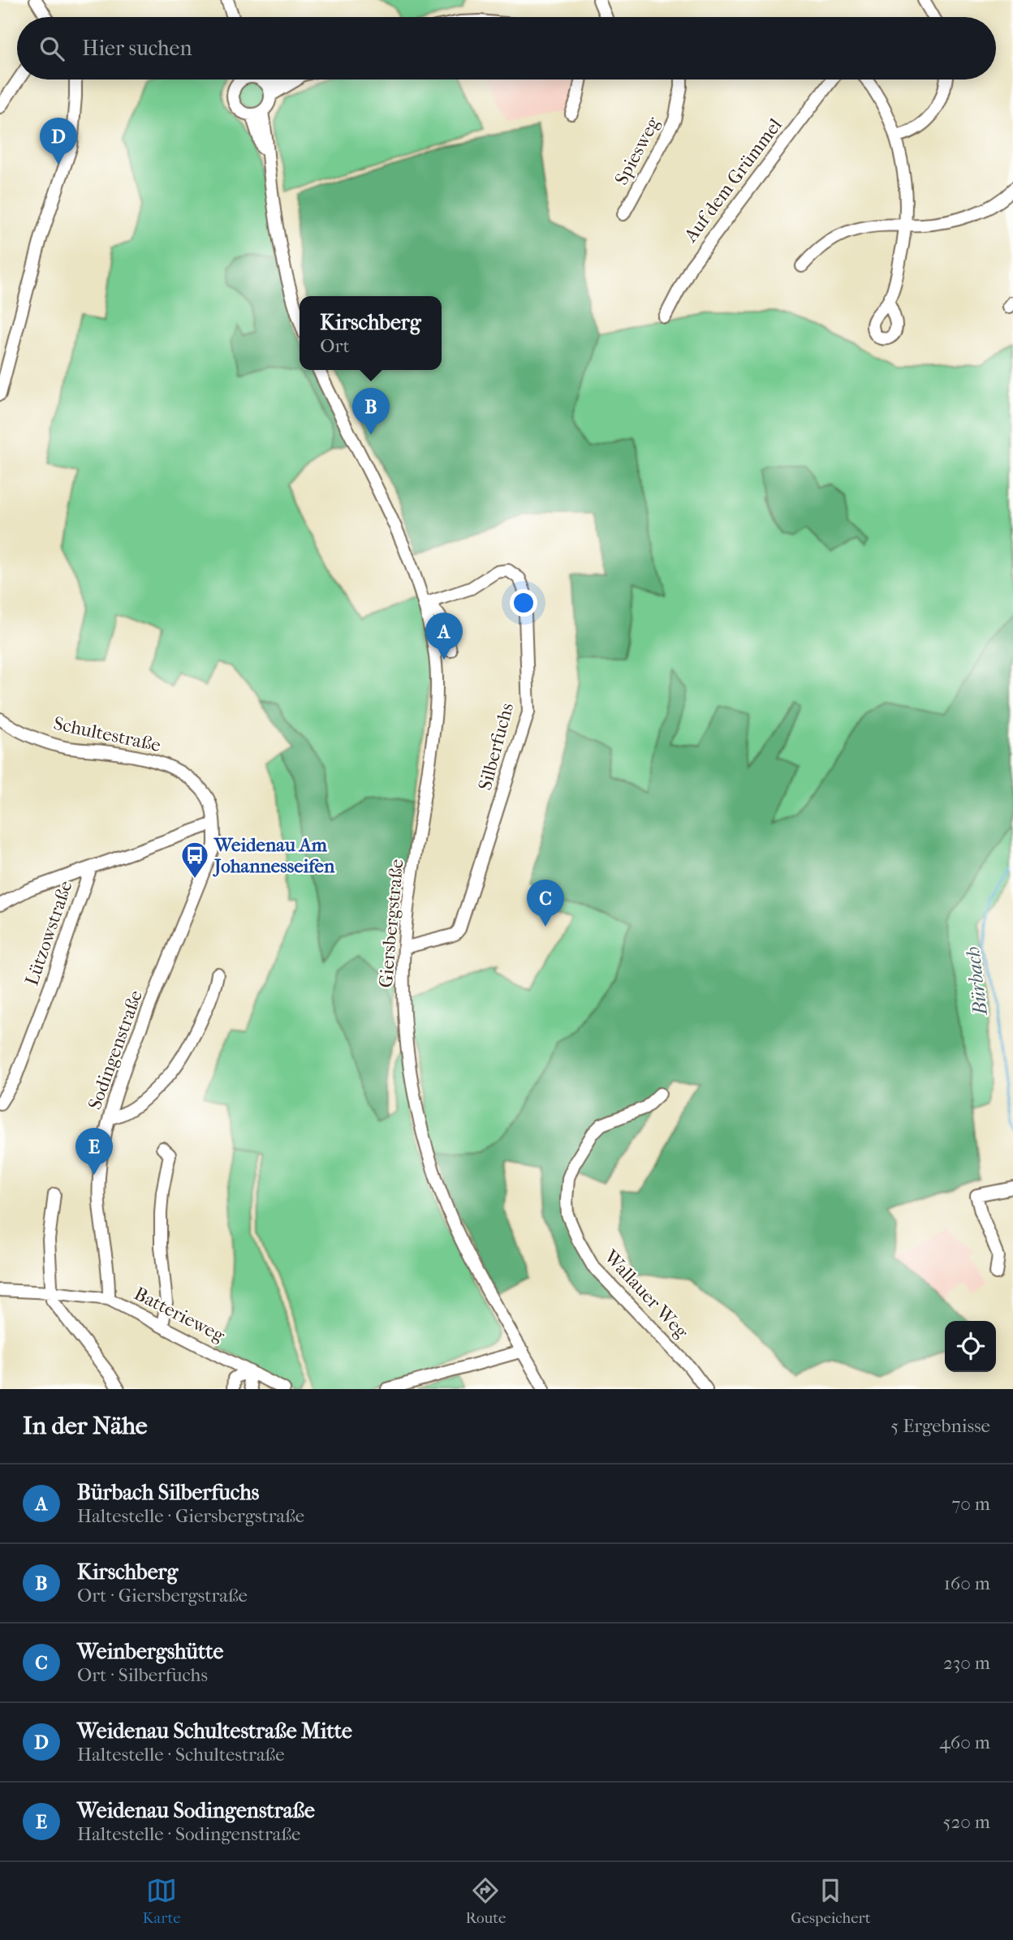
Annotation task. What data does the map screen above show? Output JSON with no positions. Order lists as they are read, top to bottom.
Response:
{
  "streets": {
    "street": [
      "Spiesweg",
      "Auf dem Grümmel",
      "Schultestraße",
      "Silberfuchs",
      "Giersbergstraße",
      "Lützowstraße",
      "Sodingenstraße",
      "Wallauer Weg",
      "Batterieweg"
    ]
  },
  "crossings": [
    ["Schultestraße", "Sodingenstraße"],
    ["Silberfuchs", "Giersbergstraße"],
    ["Sodingenstraße", "Batterieweg"]
  ],
  "water": ["Bürbach"],
  "places": {
    "bus stop": ["Weidenau Am Johannesseifen"]
  },
  "page": {
    "search": "Hier suchen",
    "pins": [
      "D",
      "B",
      "A",
      "C",
      "E"
    ],
    "popup": ["Kirschberg", "Ort"],
    "heading": ["In der Nähe", "5 Ergebnisse"],
    "list": [
      {
        "mark": "A",
        "name": "Bürbach Silberfuchs",
        "note": "Haltestelle · Giersbergstraße",
        "value": "70 m"
      },
      {
        "mark": "B",
        "name": "Kirschberg",
        "note": "Ort · Giersbergstraße",
        "value": "160 m"
      },
      {
        "mark": "C",
        "name": "Weinbergshütte",
        "note": "Ort · Silberfuchs",
        "value": "230 m"
      },
      {
        "mark": "D",
        "name": "Weidenau Schultestraße Mitte",
        "note": "Haltestelle · Schultestraße",
        "value": "460 m"
      },
      {
        "mark": "E",
        "name": "Weidenau Sodingenstraße",
        "note": "Haltestelle · Sodingenstraße",
        "value": "520 m"
      }
    ],
    "nav": ["Karte", "Route", "Gespeichert"]
  }
}
